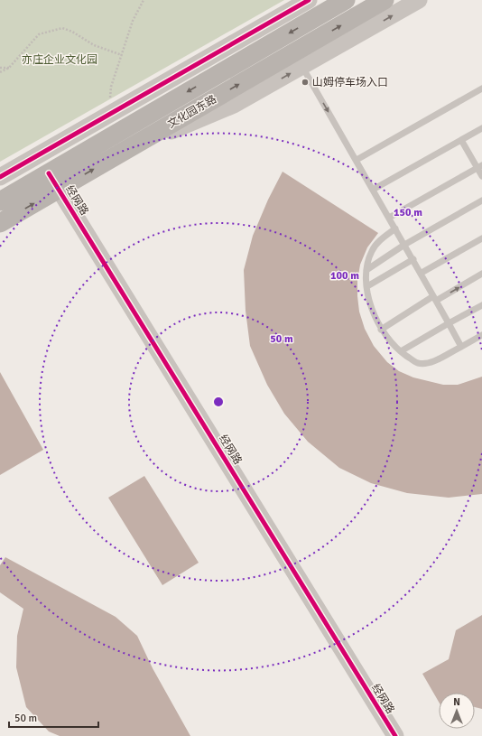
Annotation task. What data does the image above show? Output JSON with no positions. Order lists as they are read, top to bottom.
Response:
{
  "streets": {
    "main road": ["文化园东路"],
    "street": ["经网路"]
  },
  "crossings": [
    ["文化园东路", "经网路"]
  ],
  "parks": ["亦庄企业文化园"],
  "places": ["山姆停车场入口"],
  "scale_bar": "50 m",
  "north": "top",
  "rings": ["150 m", "100 m", "50 m"]
}
